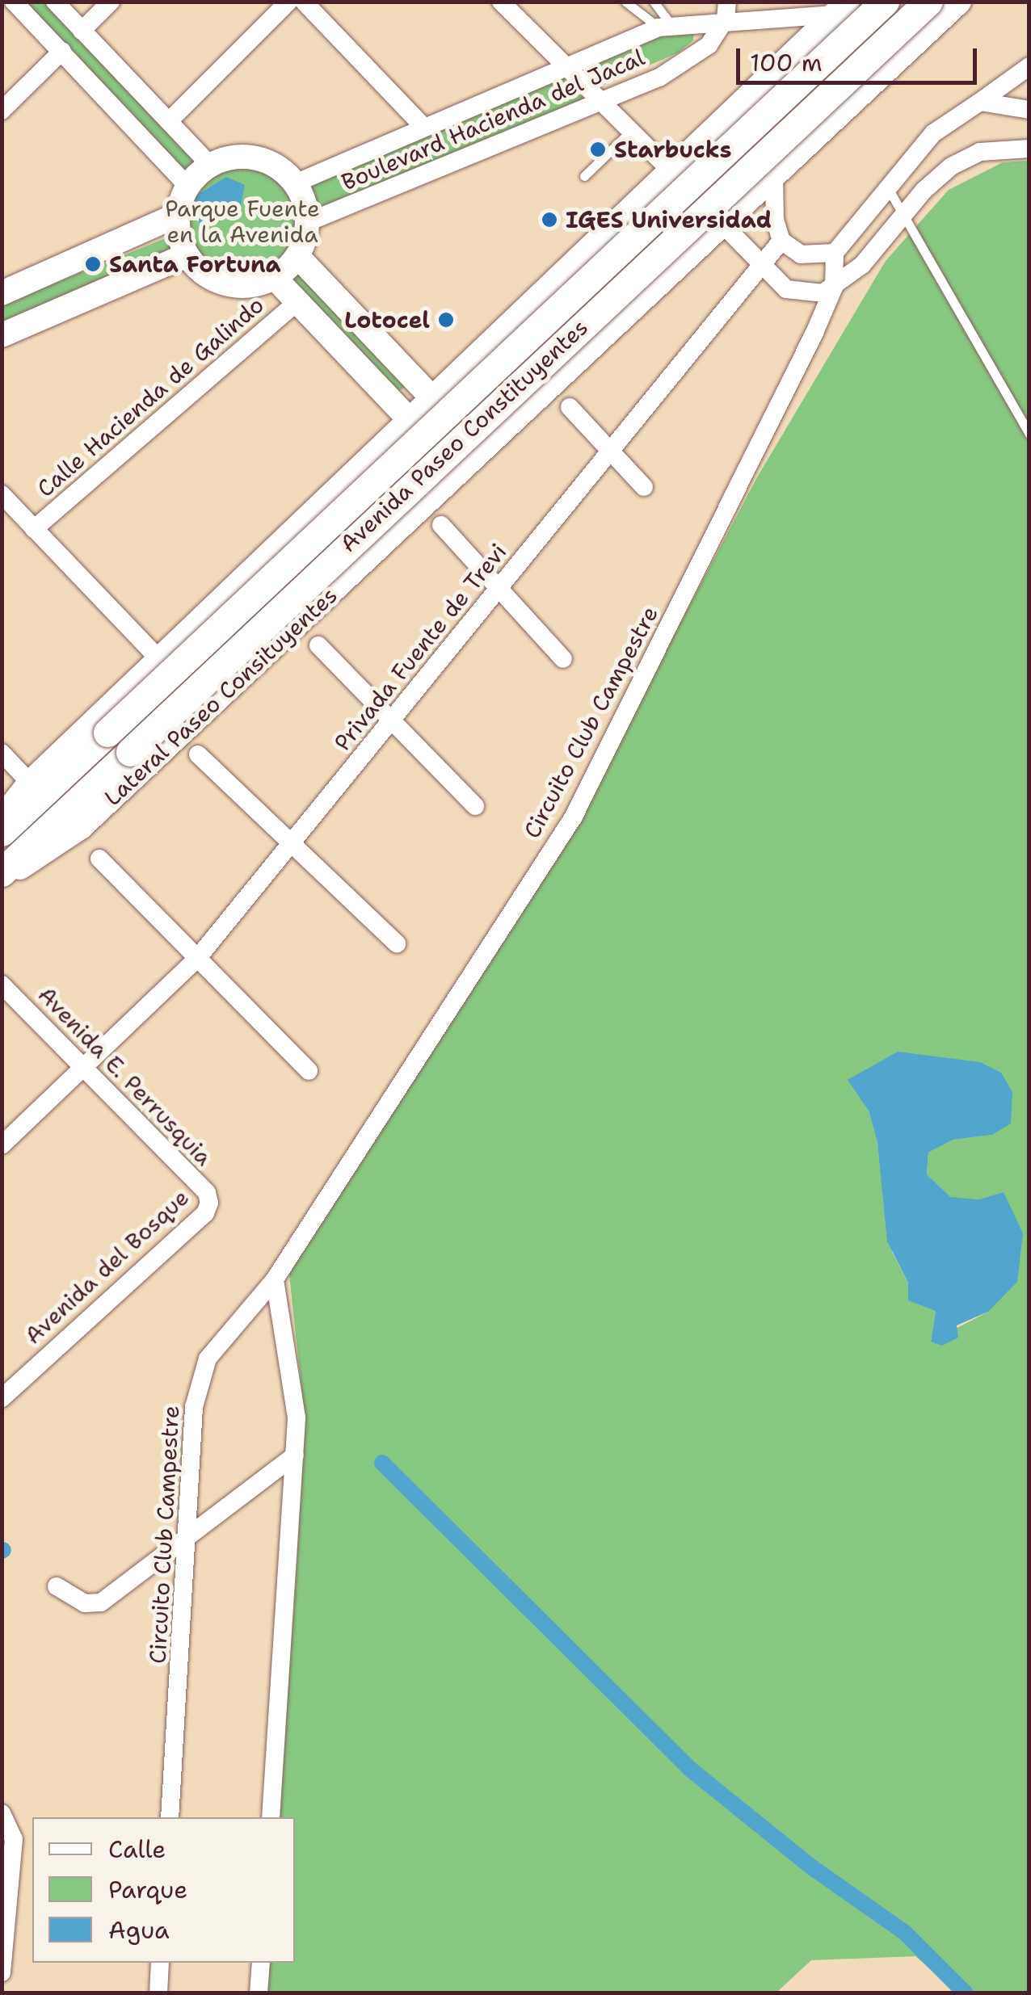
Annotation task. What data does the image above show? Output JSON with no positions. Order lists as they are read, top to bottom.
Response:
{
  "streets": {
    "highway": ["Avenida Paseo Constituyentes"],
    "main road": ["Lateral Paseo Consituyentes"],
    "street": [
      "Boulevard Hacienda del Jacal",
      "Calle Hacienda de Galindo",
      "Privada Fuente de Trevi",
      "Circuito Club Campestre",
      "Avenida E. Perrusquia",
      "Avenida del Bosque"
    ]
  },
  "crossings": [
    ["Privada Fuente de Trevi", "Avenida E. Perrusquia"],
    ["Avenida E. Perrusquia", "Avenida del Bosque"]
  ],
  "parks": ["Parque Fuente en la Avenida"],
  "places": [
    "Starbucks",
    "IGES Universidad",
    "Santa Fortuna",
    "Lotocel"
  ],
  "legend": ["Calle", "Parque", "Agua"],
  "scale_bar": "100 m"
}
